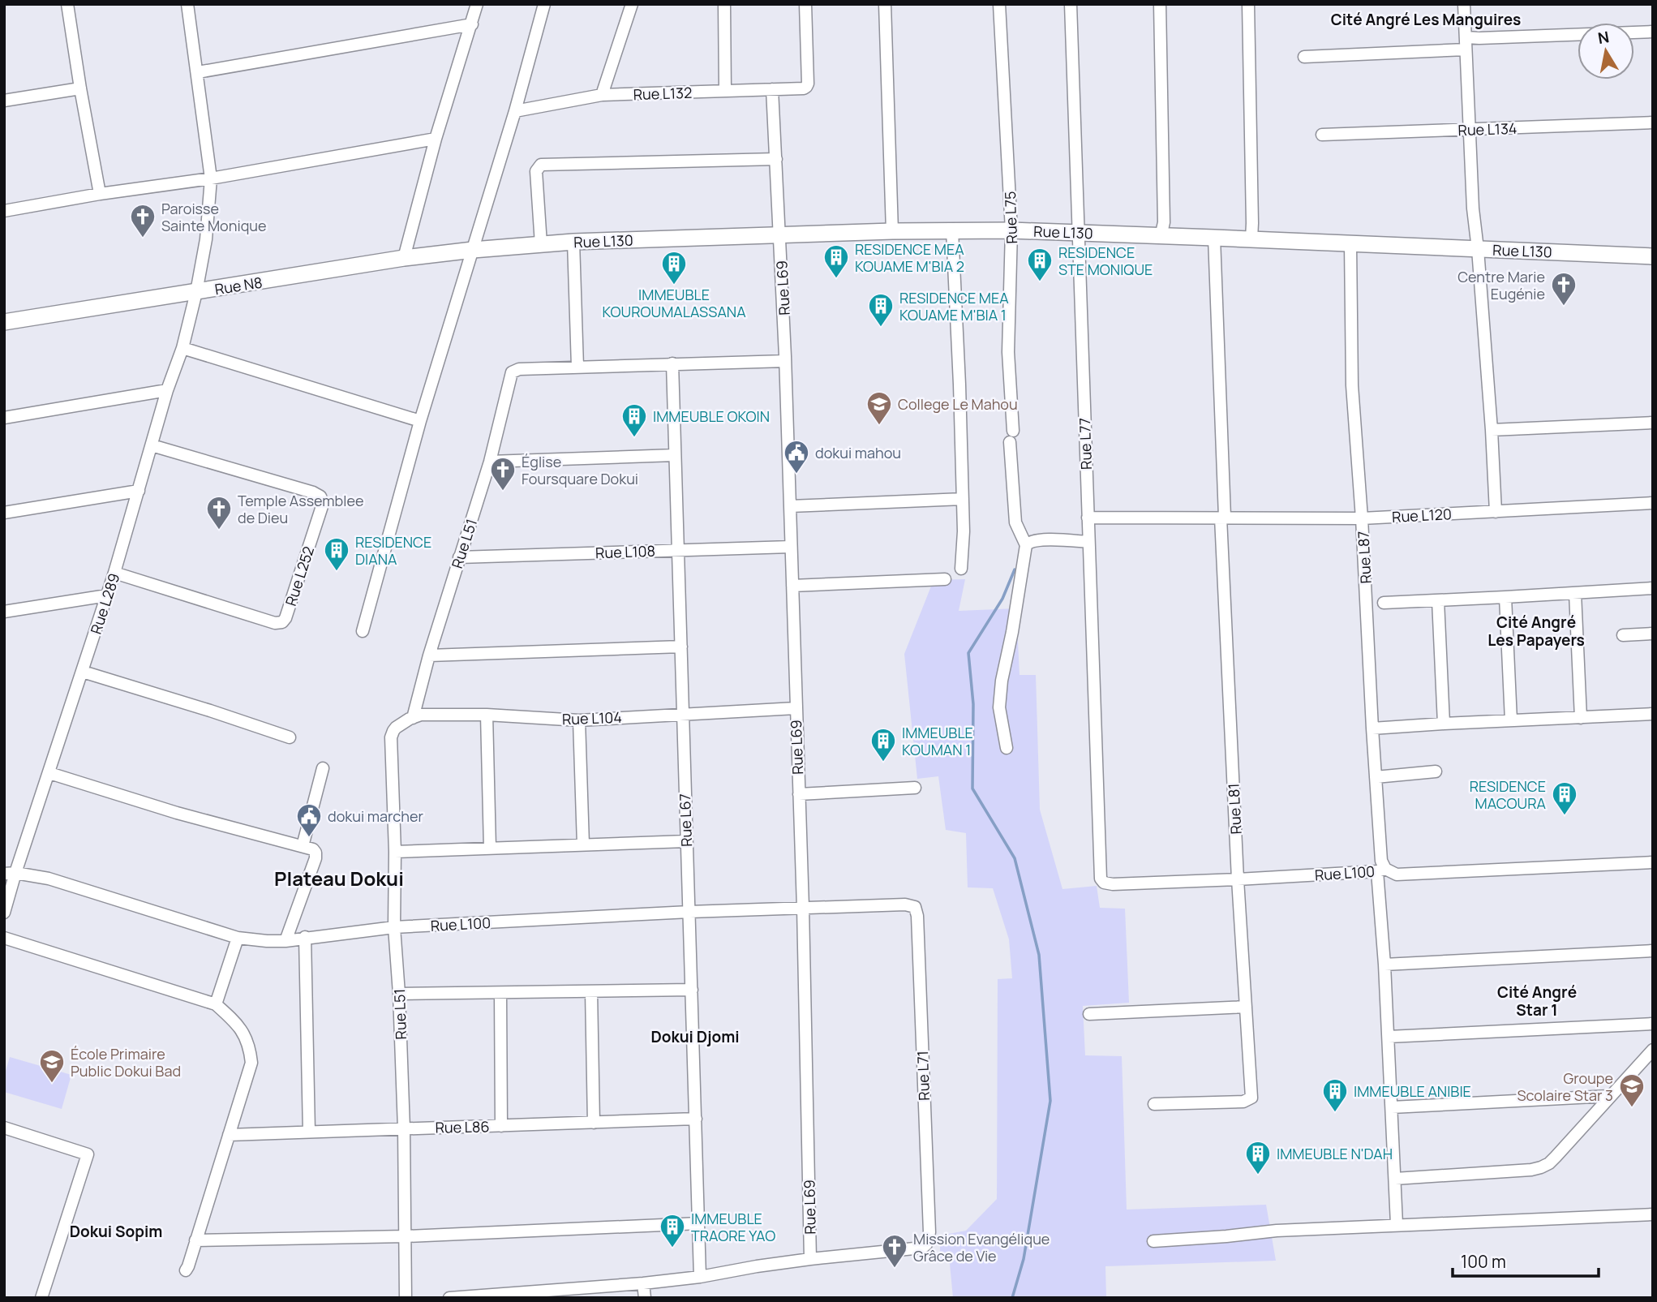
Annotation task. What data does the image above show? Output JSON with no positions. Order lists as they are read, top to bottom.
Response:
{
  "streets": {
    "street": [
      "Rue L132",
      "Rue L134",
      "Rue L75",
      "Rue L130",
      "Rue N8",
      "Rue L69",
      "Rue L77",
      "Rue L120",
      "Rue L51",
      "Rue L108",
      "Rue L87",
      "Rue L252",
      "Rue L289",
      "Rue L104",
      "Rue L81",
      "Rue L67",
      "Rue L100",
      "Rue L71",
      "Rue L86"
    ]
  },
  "crossings": [
    ["Rue L132", "Rue L69"],
    ["Rue L75", "Rue L130"],
    ["Rue L130", "Rue N8"],
    ["Rue L130", "Rue L69"],
    ["Rue L130", "Rue L77"],
    ["Rue L130", "Rue L87"],
    ["Rue L130", "Rue L81"],
    ["Rue N8", "Rue L289"],
    ["Rue L69", "Rue L108"],
    ["Rue L69", "Rue L104"],
    ["Rue L69", "Rue L100"],
    ["Rue L69", "Rue L71"],
    ["Rue L77", "Rue L120"],
    ["Rue L77", "Rue L100"],
    ["Rue L120", "Rue L87"],
    ["Rue L120", "Rue L81"],
    ["Rue L51", "Rue L108"],
    ["Rue L51", "Rue L104"],
    ["Rue L51", "Rue L100"],
    ["Rue L51", "Rue L86"],
    ["Rue L108", "Rue L67"],
    ["Rue L87", "Rue L100"],
    ["Rue L252", "Rue L289"],
    ["Rue L289", "Rue L100"],
    ["Rue L104", "Rue L67"],
    ["Rue L81", "Rue L100"],
    ["Rue L67", "Rue L100"],
    ["Rue L67", "Rue L86"],
    ["Rue L100", "Rue L71"]
  ],
  "districts": [
    "Cité Angré Les Manguires",
    "Cité Angré Les Papayers",
    "Plateau Dokui",
    "Cité Angré Star 1",
    "Dokui Djomi",
    "Dokui Sopim"
  ],
  "places": {
    "church": [
      "Paroisse Sainte Monique",
      "Centre Marie Eugénie",
      "Église Foursquare Dokui",
      "Temple Assemblee de Dieu",
      "Mission Evangélique Grâce de Vie"
    ],
    "building": [
      "RESIDENCE MEA KOUAME M'BIA 2",
      "RESIDENCE STE MONIQUE",
      "IMMEUBLE KOUROUMALASSANA",
      "RESIDENCE MEA KOUAME M'BIA 1",
      "IMMEUBLE OKOIN",
      "RESIDENCE DIANA",
      "IMMEUBLE KOUMAN 1",
      "RESIDENCE MACOURA",
      "IMMEUBLE ANIBIE",
      "IMMEUBLE N'DAH",
      "IMMEUBLE TRAORE YAO"
    ],
    "school or university": ["College Le Mahou", "École Primaire Public Dokui Bad", "Groupe Scolaire Star 3"],
    "public building": ["dokui mahou", "dokui marcher"]
  },
  "scale_bar": "100 m",
  "north": "top"
}
